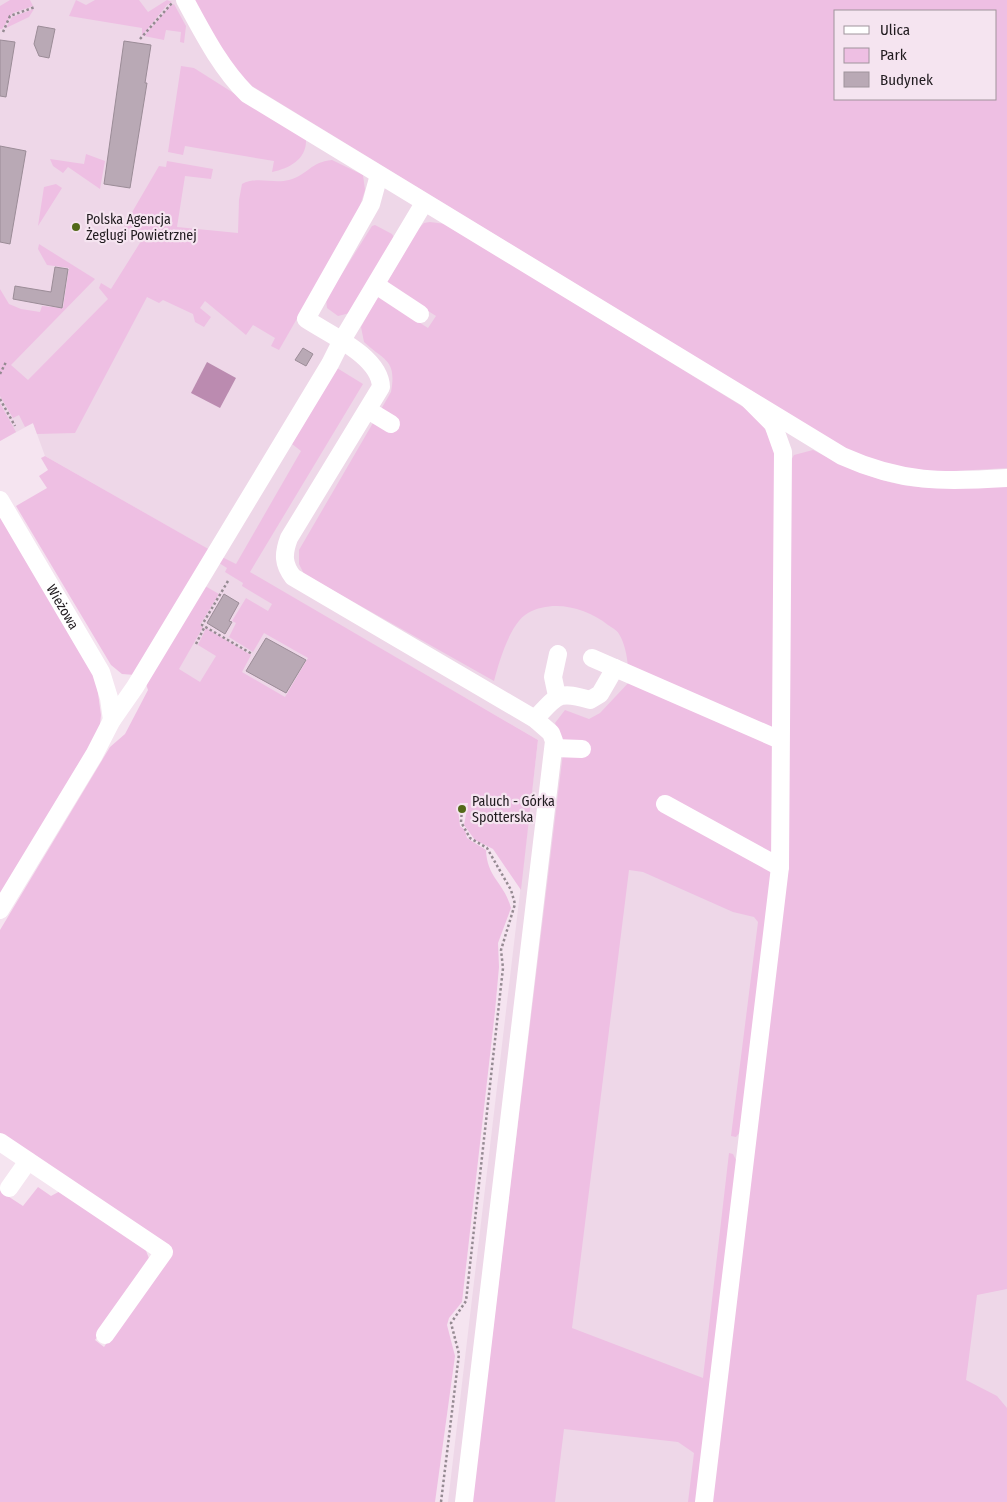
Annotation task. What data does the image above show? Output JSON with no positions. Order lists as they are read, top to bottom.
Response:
{
  "streets": {
    "lane": ["Wieżowa"]
  },
  "places": ["Polska Agencja Żeglugi Powietrznej", "Paluch - Górka Spotterska"],
  "legend": ["Ulica", "Park", "Budynek"]
}
